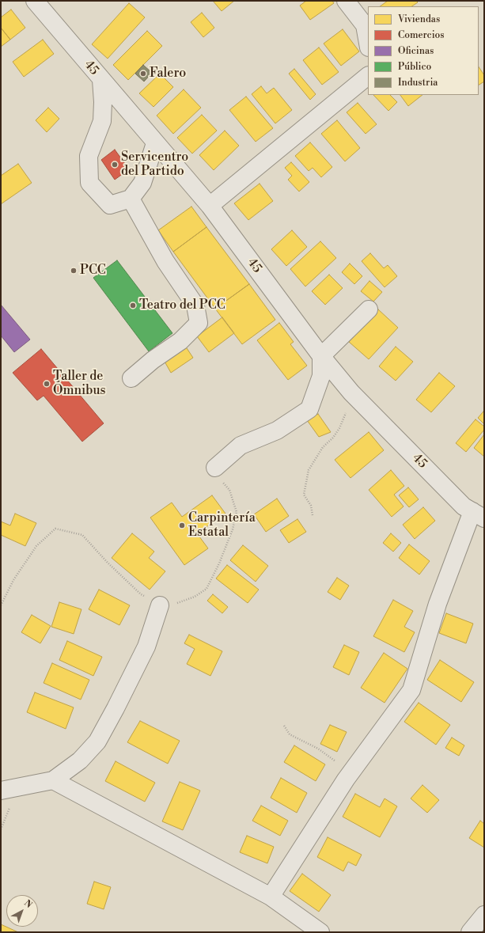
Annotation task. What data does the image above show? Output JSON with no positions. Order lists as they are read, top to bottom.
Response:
{
  "streets": {
    "street": ["45"]
  },
  "places": [
    "Falero",
    "Servicentro del Partido",
    "PCC",
    "Teatro del PCC",
    "Taller de Ómnibus",
    "Carpintería Estatal"
  ],
  "legend": [
    "Viviendas",
    "Comercios",
    "Oficinas",
    "Público",
    "Industria"
  ],
  "north": "top right"
}
